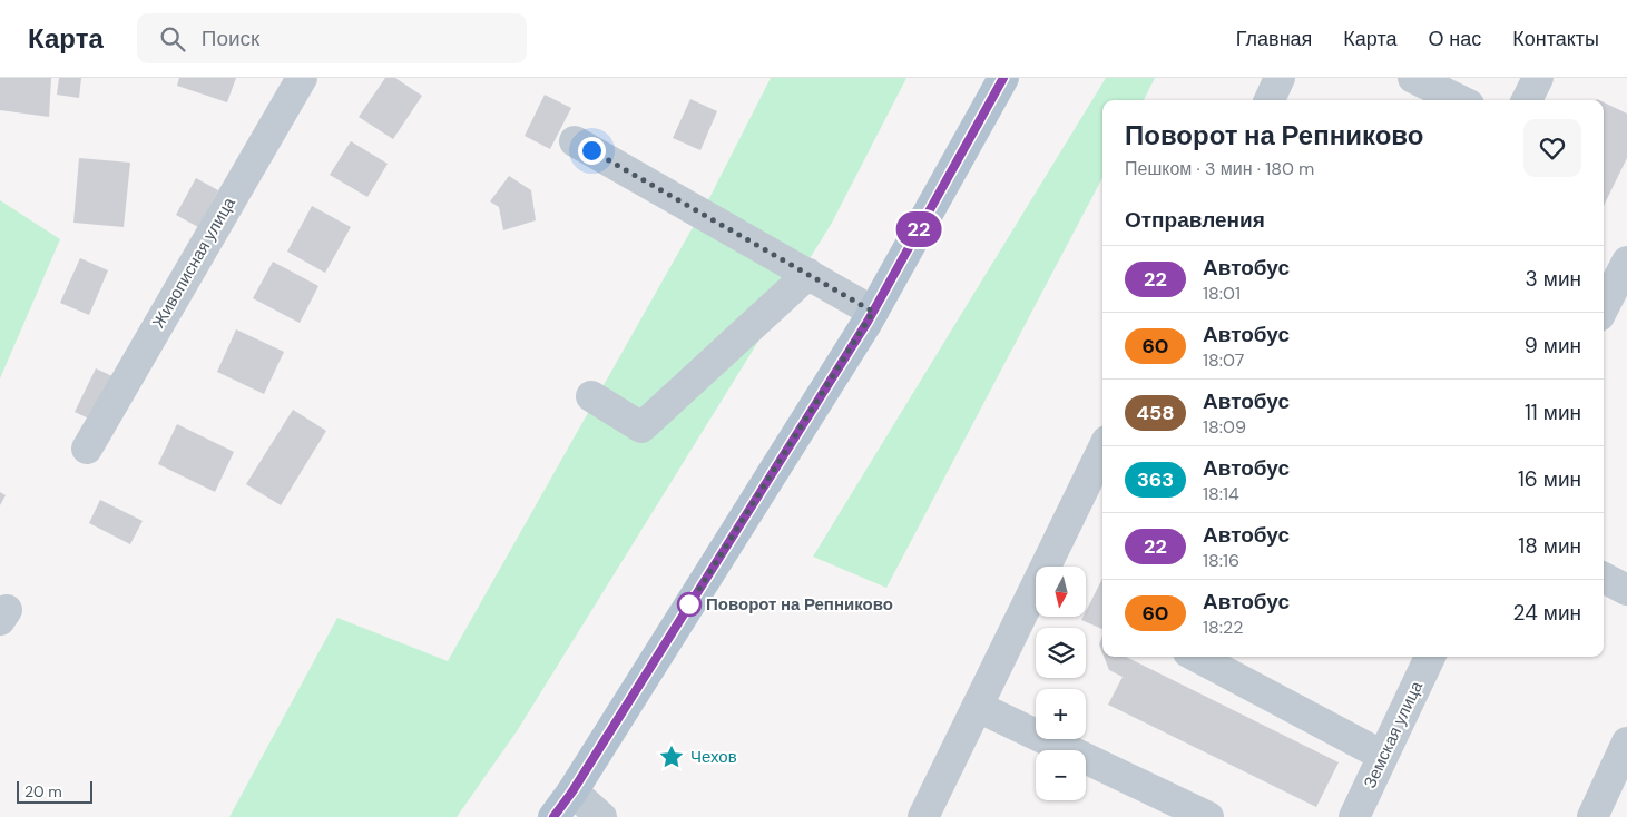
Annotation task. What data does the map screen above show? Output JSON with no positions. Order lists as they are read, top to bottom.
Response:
{
  "streets": {
    "street": ["Живописная улица", "Земская улица"]
  },
  "places": {
    "other": ["Поворот на Репниково"],
    "place": ["Чехов"]
  },
  "lines": ["bus line 22"],
  "scale_bar": "20 m",
  "north": "bottom",
  "page": {
    "header": "Карта",
    "search": "Поиск",
    "nav": [
      "Главная",
      "Карта",
      "О нас",
      "Контакты"
    ],
    "on_map": "22",
    "heading": [
      ["Поворот на Репниково", "Пешком · 3 мин · 180 m"],
      "Отправления"
    ],
    "list": [
      {
        "mark": "22",
        "name": "Автобус",
        "note": "18:01",
        "value": "3 мин"
      },
      {
        "mark": "60",
        "name": "Автобус",
        "note": "18:07",
        "value": "9 мин"
      },
      {
        "mark": "458",
        "name": "Автобус",
        "note": "18:09",
        "value": "11 мин"
      },
      {
        "mark": "363",
        "name": "Автобус",
        "note": "18:14",
        "value": "16 мин"
      },
      {
        "mark": "22",
        "name": "Автобус",
        "note": "18:16",
        "value": "18 мин"
      },
      {
        "mark": "60",
        "name": "Автобус",
        "note": "18:22",
        "value": "24 мин"
      }
    ],
    "map_buttons": ["+", "−"],
    "scale": "20 m"
  }
}
